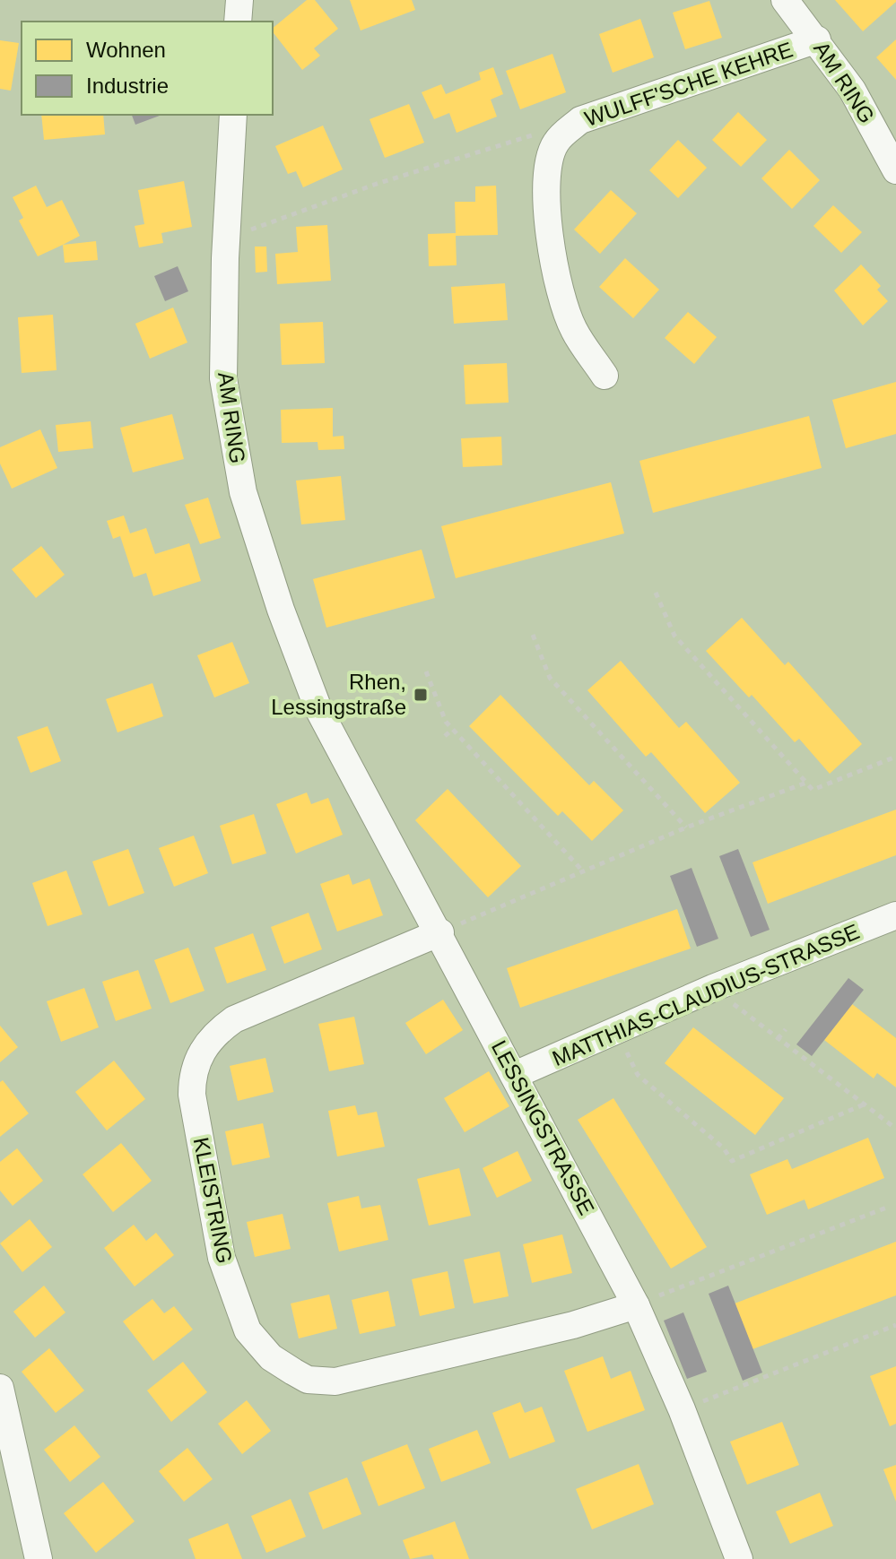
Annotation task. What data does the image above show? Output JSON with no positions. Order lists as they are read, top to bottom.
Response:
{
  "streets": {
    "street": [
      "AM RING",
      "WULFF'SCHE KEHRE",
      "MATTHIAS-CLAUDIUS-STRASSE",
      "LESSINGSTRASSE",
      "KLEISTRING"
    ]
  },
  "crossings": [
    ["AM RING", "WULFF'SCHE KEHRE"],
    ["AM RING", "LESSINGSTRASSE"],
    ["MATTHIAS-CLAUDIUS-STRASSE", "LESSINGSTRASSE"],
    ["LESSINGSTRASSE", "KLEISTRING"]
  ],
  "places": {
    "transit": ["Rhen, Lessingstraße"]
  },
  "legend": ["Wohnen", "Industrie"]
}
